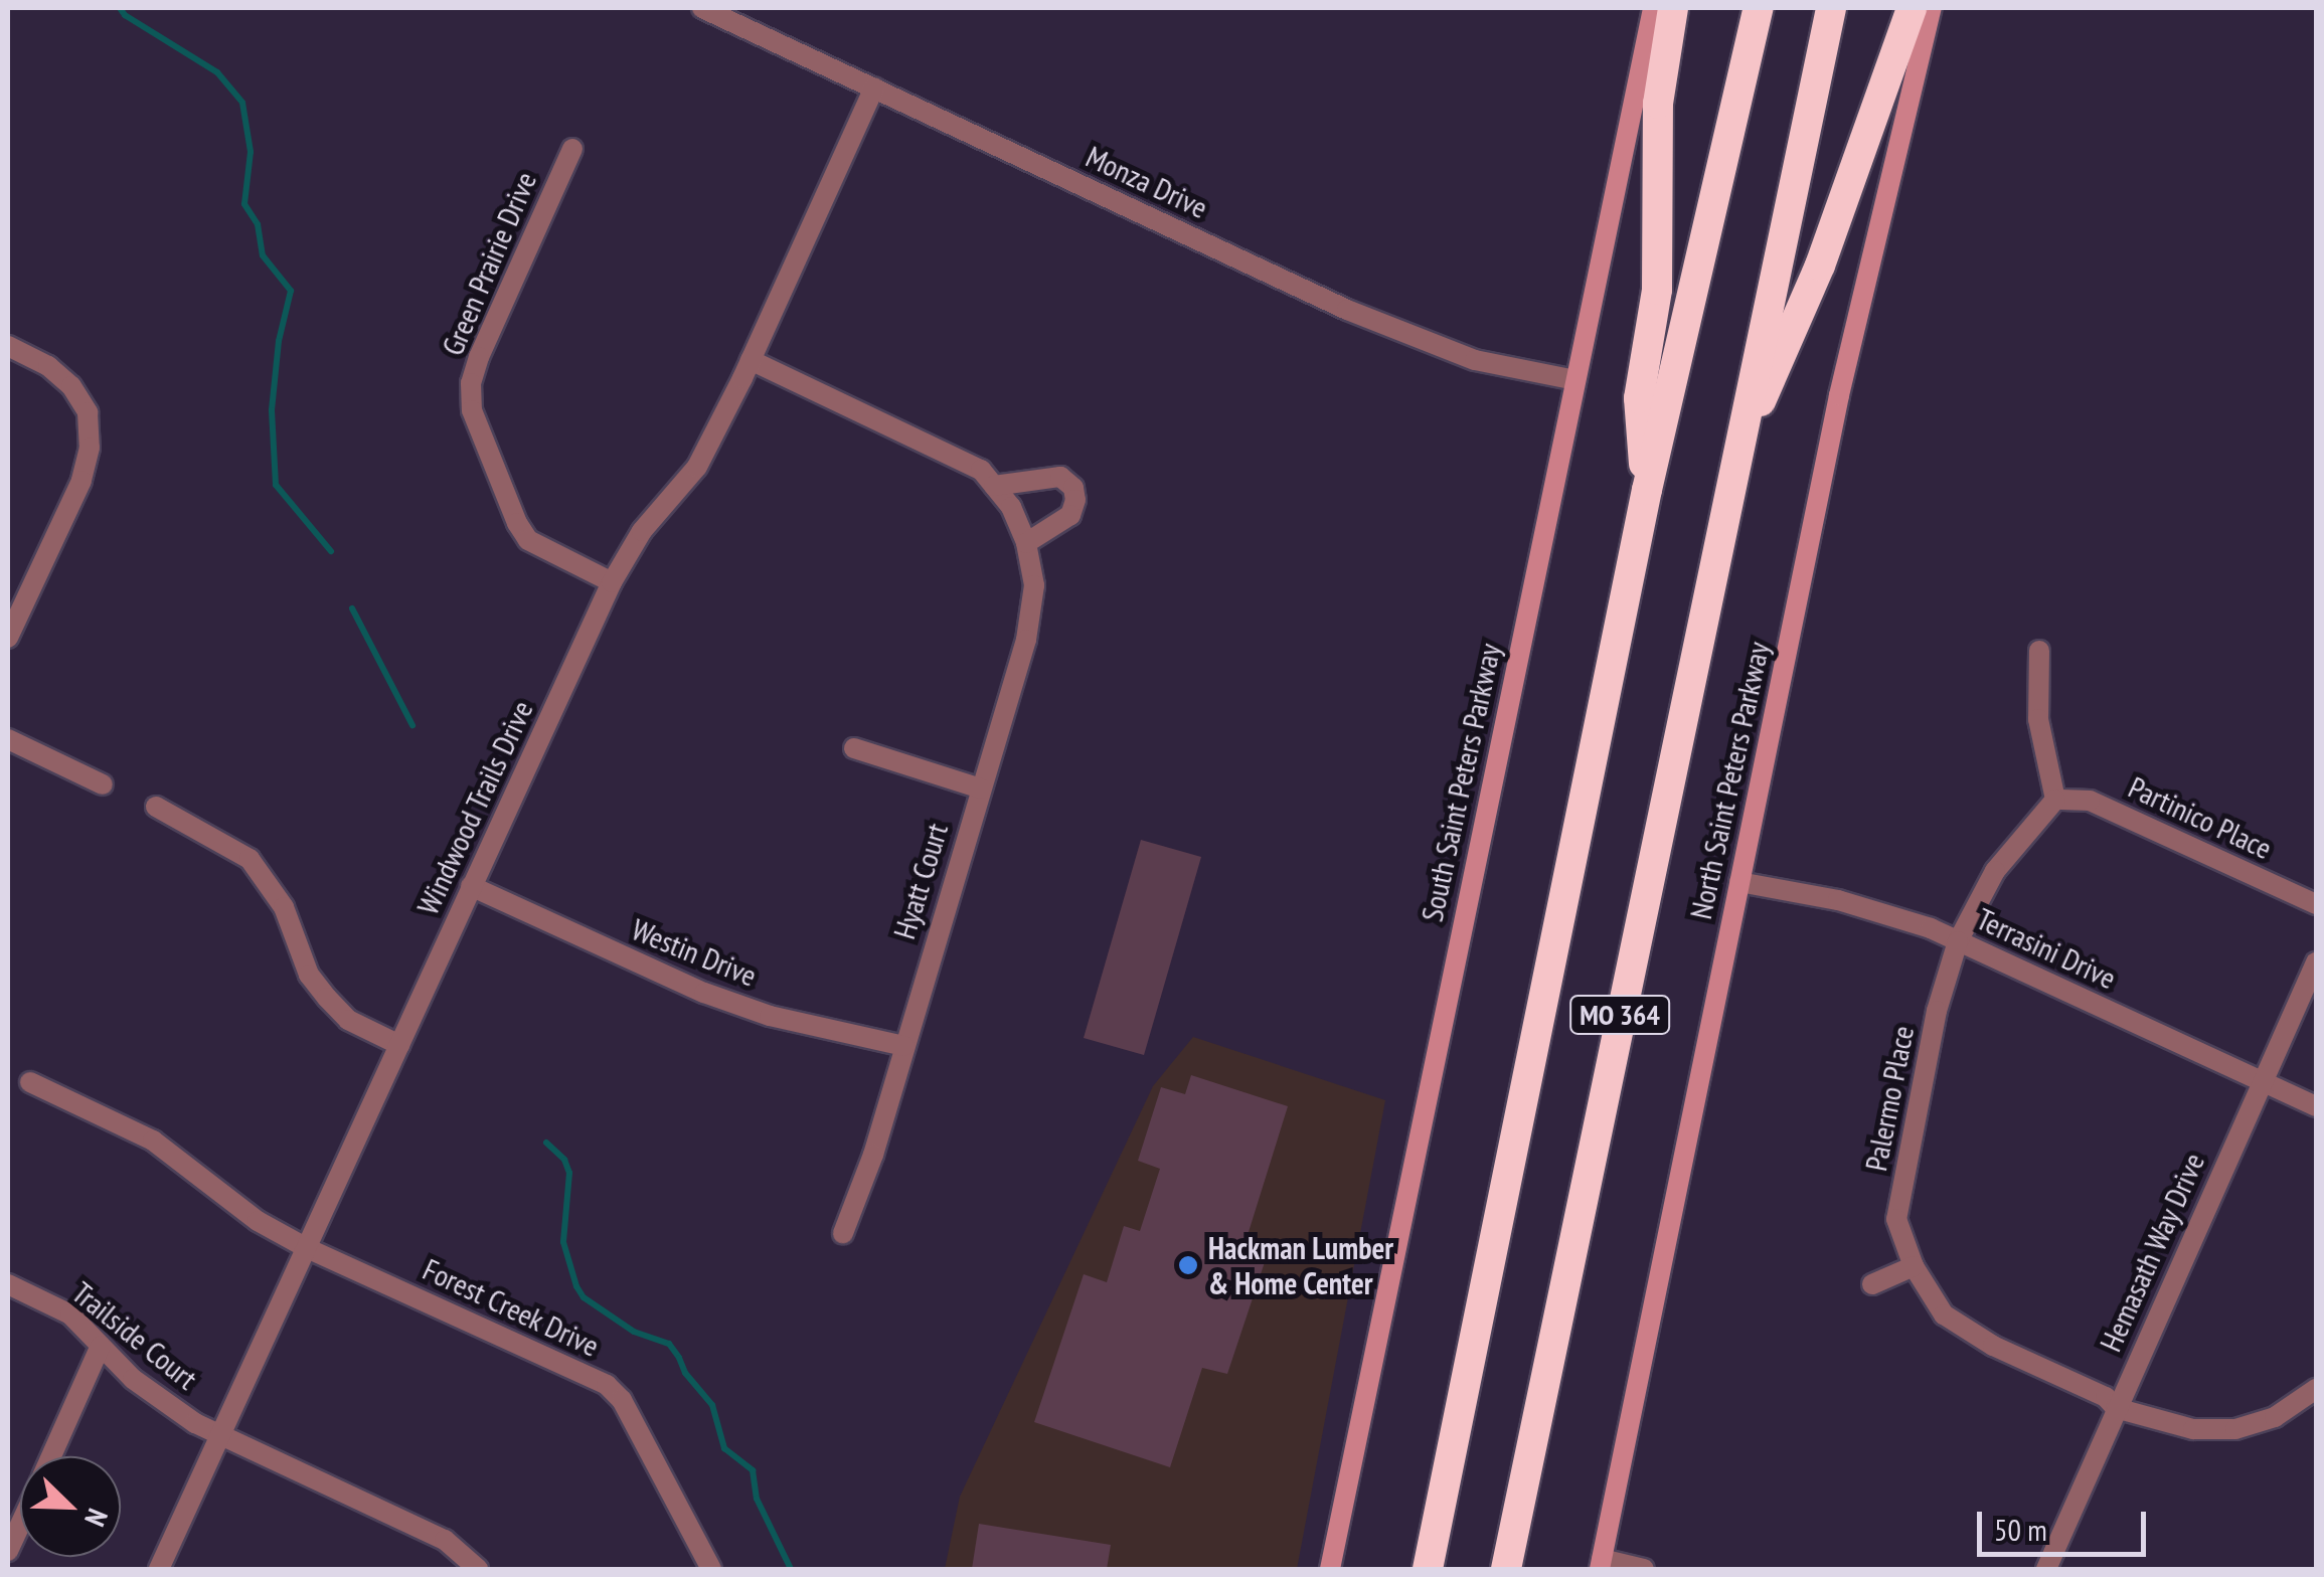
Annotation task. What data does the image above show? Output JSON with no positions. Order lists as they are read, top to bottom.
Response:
{
  "streets": {
    "highway": ["MO 364"],
    "main road": ["North Saint Peters Parkway", "South Saint Peters Parkway"],
    "street": [
      "Monza Drive",
      "Green Prairie Drive",
      "Windwood Trails Drive",
      "Partinico Place",
      "Hyatt Court",
      "Terrasini Drive",
      "Westin Drive",
      "Palermo Place",
      "Hemasath Way Drive",
      "Forest Creek Drive",
      "Trailside Court"
    ]
  },
  "crossings": [
    ["Monza Drive", "South Saint Peters Parkway"],
    ["Monza Drive", "Windwood Trails Drive"],
    ["Green Prairie Drive", "Windwood Trails Drive"],
    ["North Saint Peters Parkway", "Terrasini Drive"],
    ["Windwood Trails Drive", "Hyatt Court"],
    ["Windwood Trails Drive", "Westin Drive"],
    ["Windwood Trails Drive", "Forest Creek Drive"],
    ["Windwood Trails Drive", "Trailside Court"],
    ["Hyatt Court", "Westin Drive"],
    ["Terrasini Drive", "Palermo Place"],
    ["Terrasini Drive", "Hemasath Way Drive"],
    ["Palermo Place", "Hemasath Way Drive"]
  ],
  "places": ["Hackman Lumber & Home Center"],
  "scale_bar": "50 m",
  "north": "bottom right"
}
